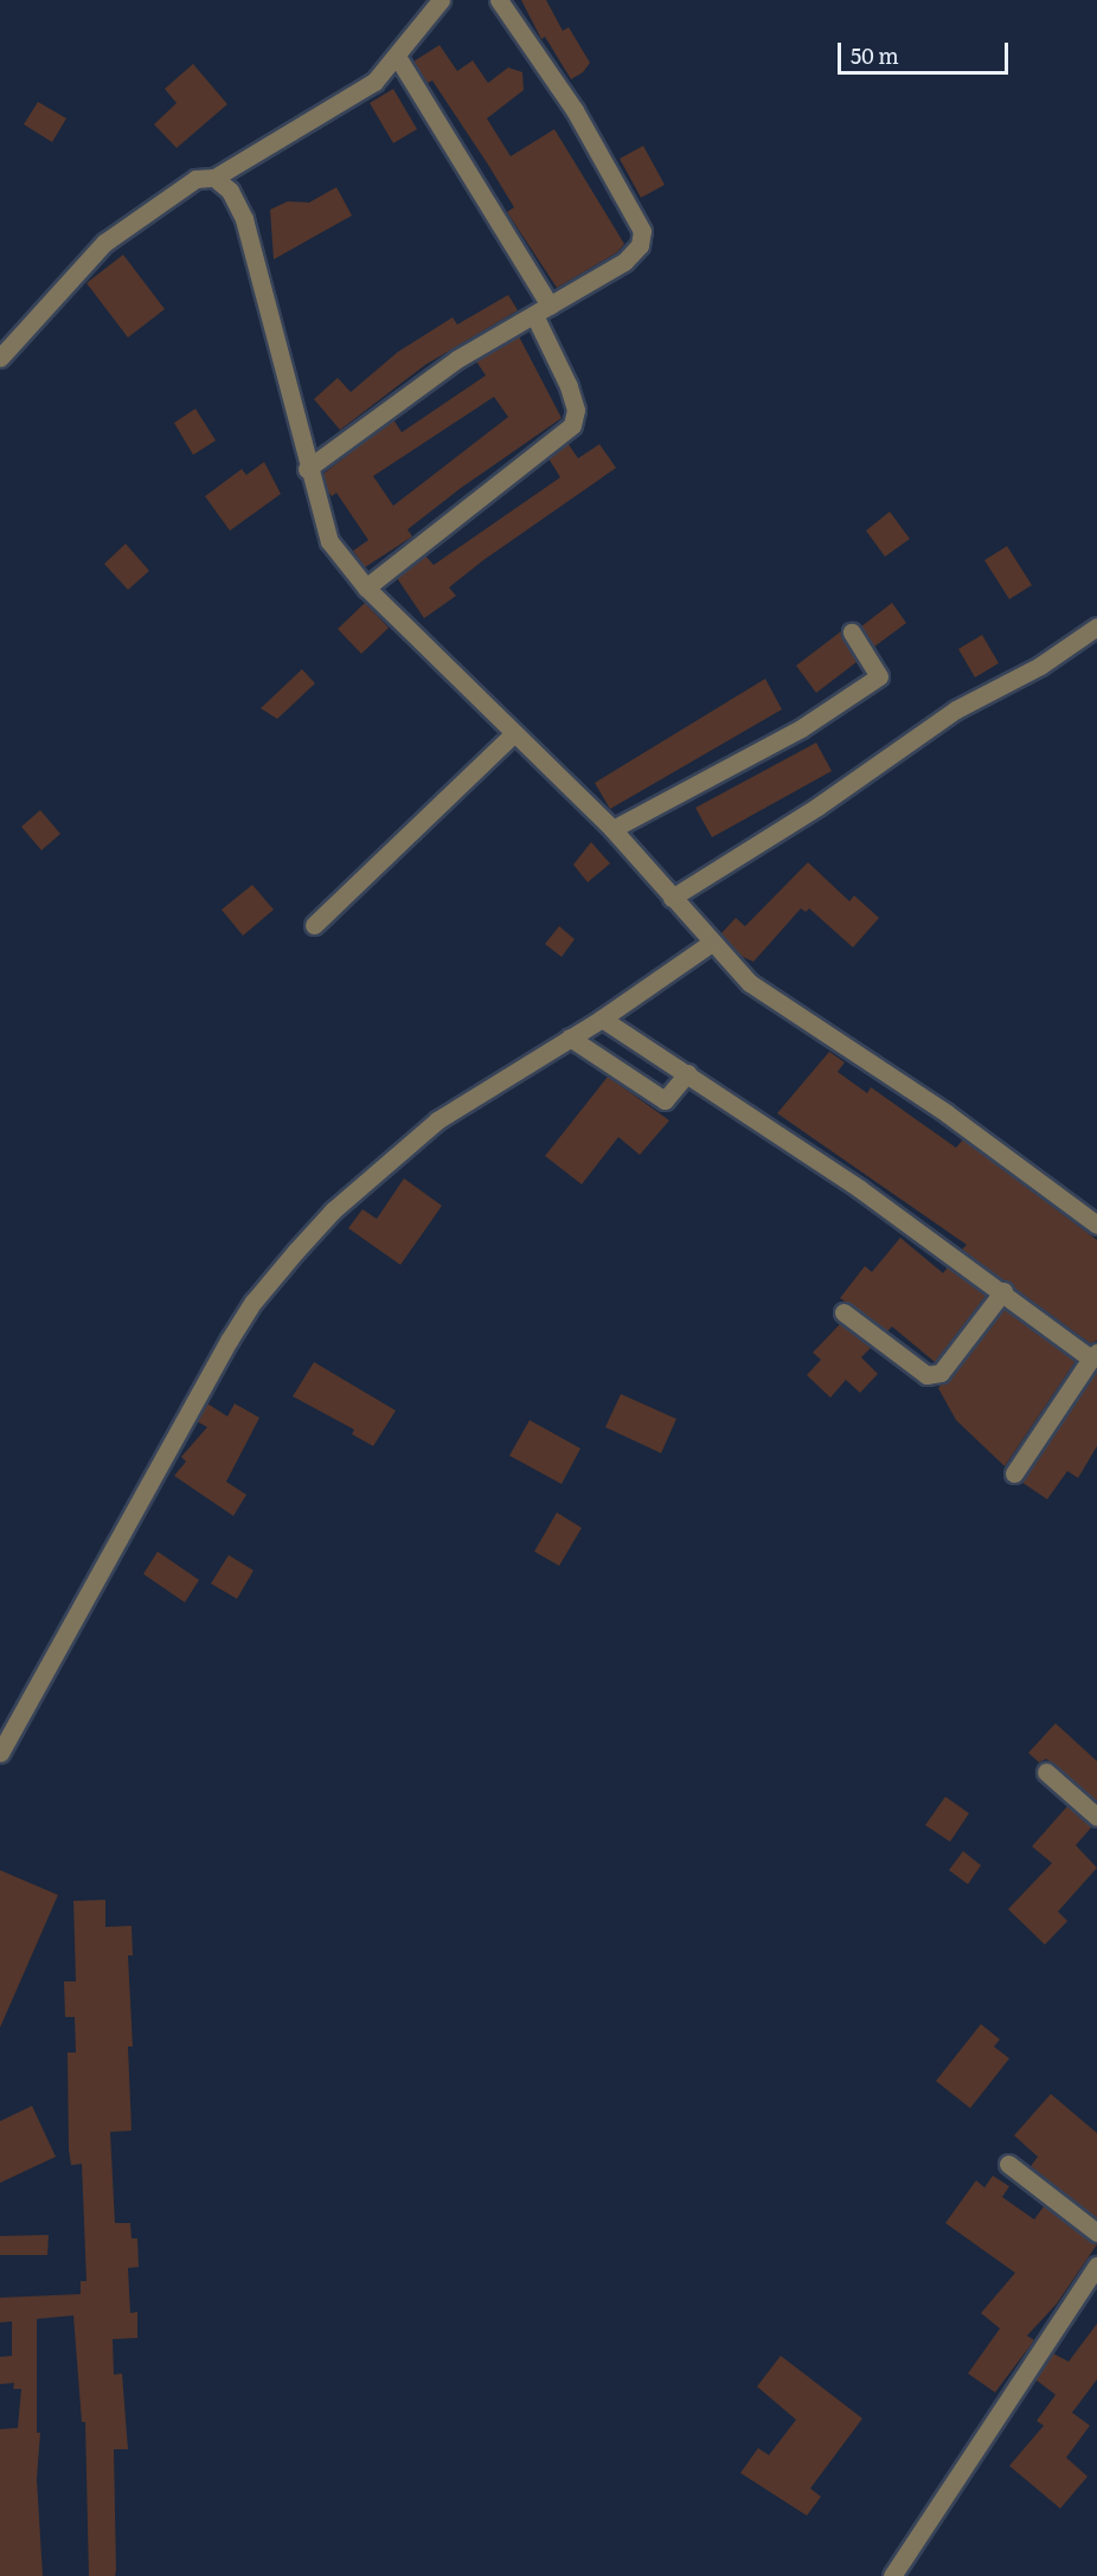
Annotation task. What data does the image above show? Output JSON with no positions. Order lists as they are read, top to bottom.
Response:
{
  "scale_bar": "50 m"
}
